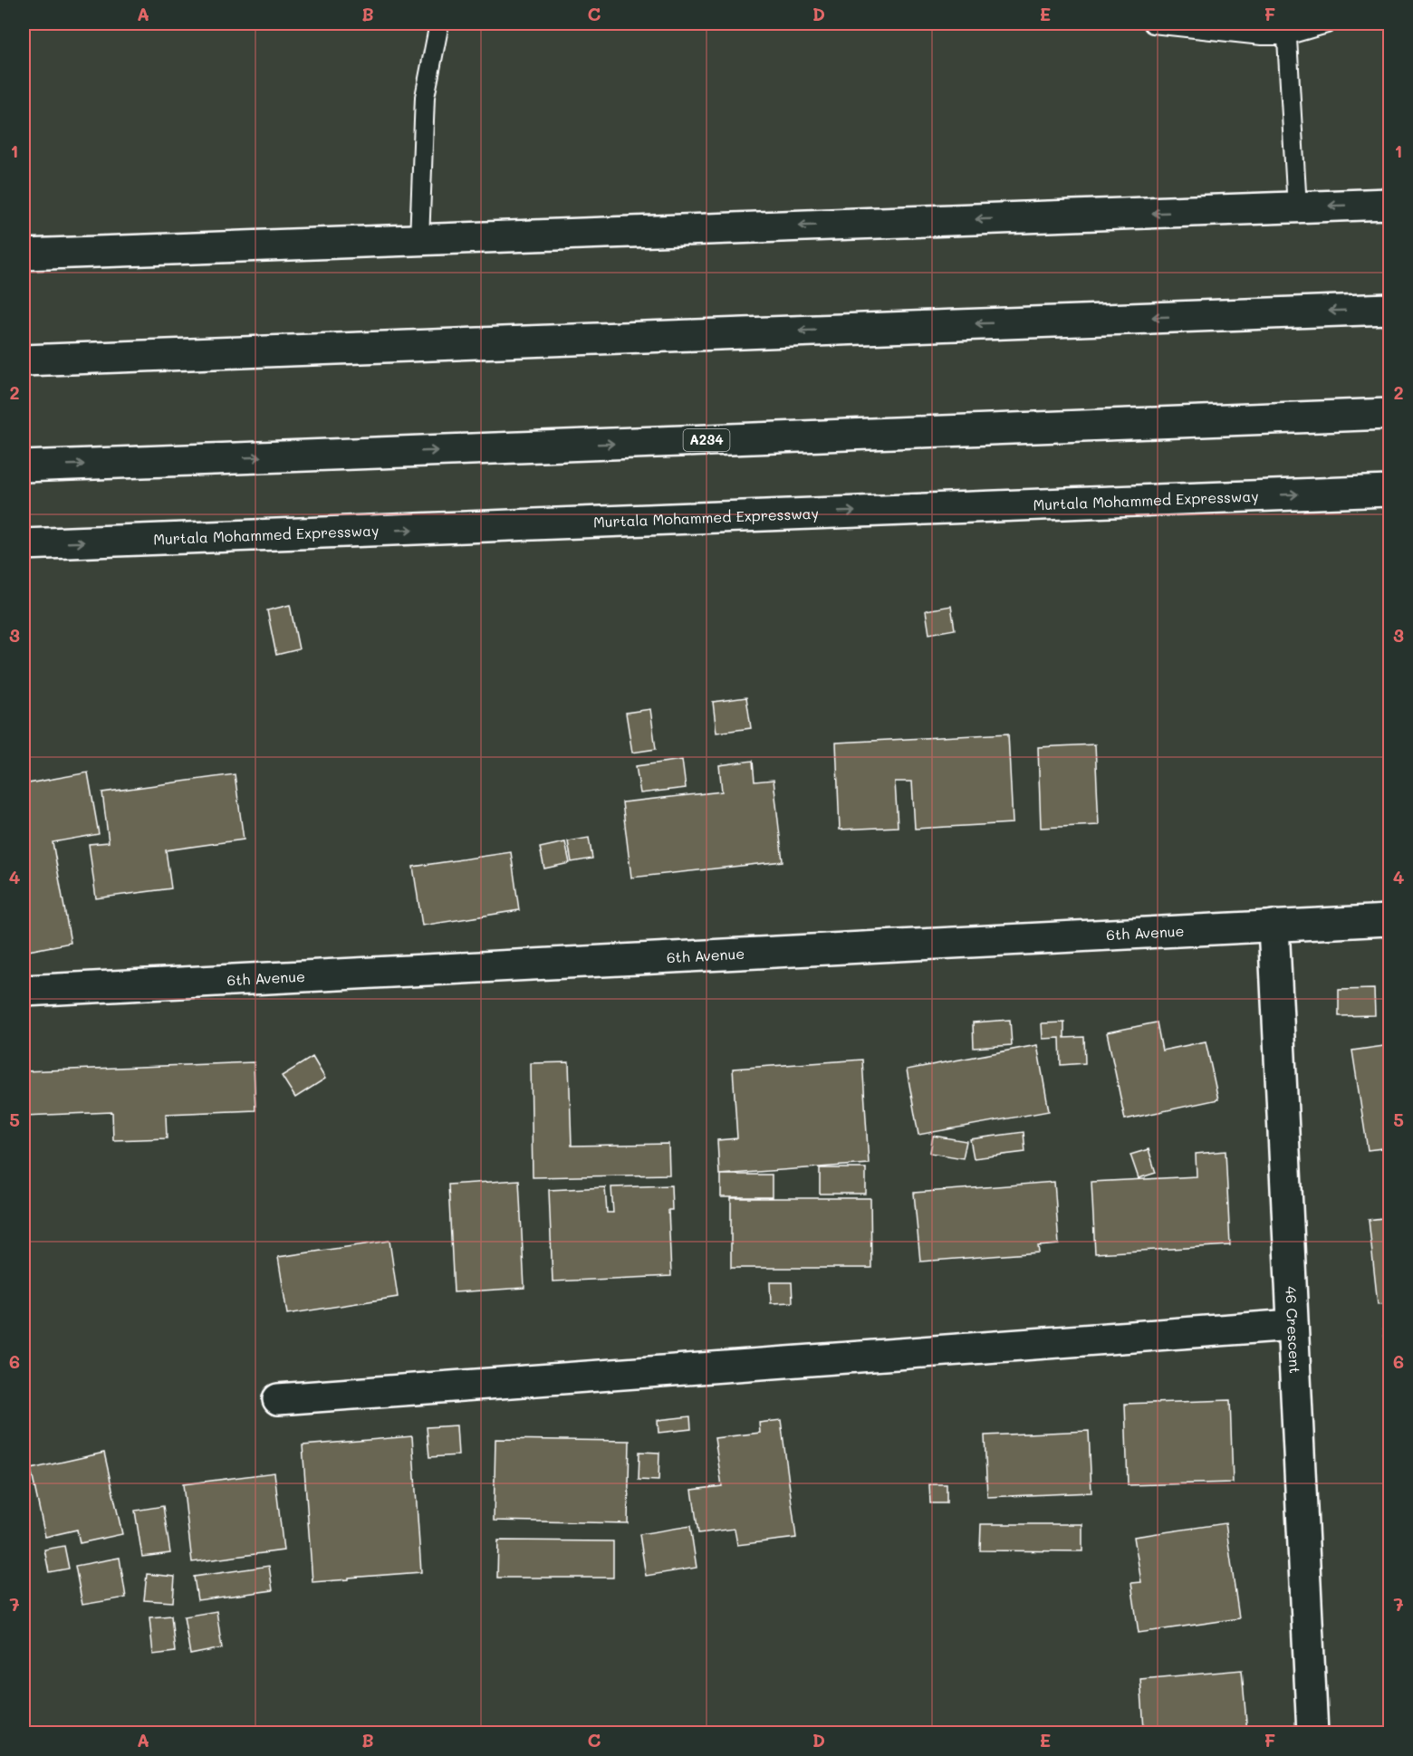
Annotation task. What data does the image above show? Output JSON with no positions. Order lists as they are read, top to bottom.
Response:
{
  "streets": {
    "main road": [
      "A234",
      "Murtala Mohammed Expressway",
      "6th Avenue",
      "46 Crescent"
    ]
  },
  "crossings": [
    ["6th Avenue", "46 Crescent"]
  ],
  "grid": {
    "columns": [
      "A",
      "B",
      "C",
      "D",
      "E",
      "F"
    ],
    "rows": [
      "1",
      "2",
      "3",
      "4",
      "5",
      "6",
      "7"
    ]
  }
}
